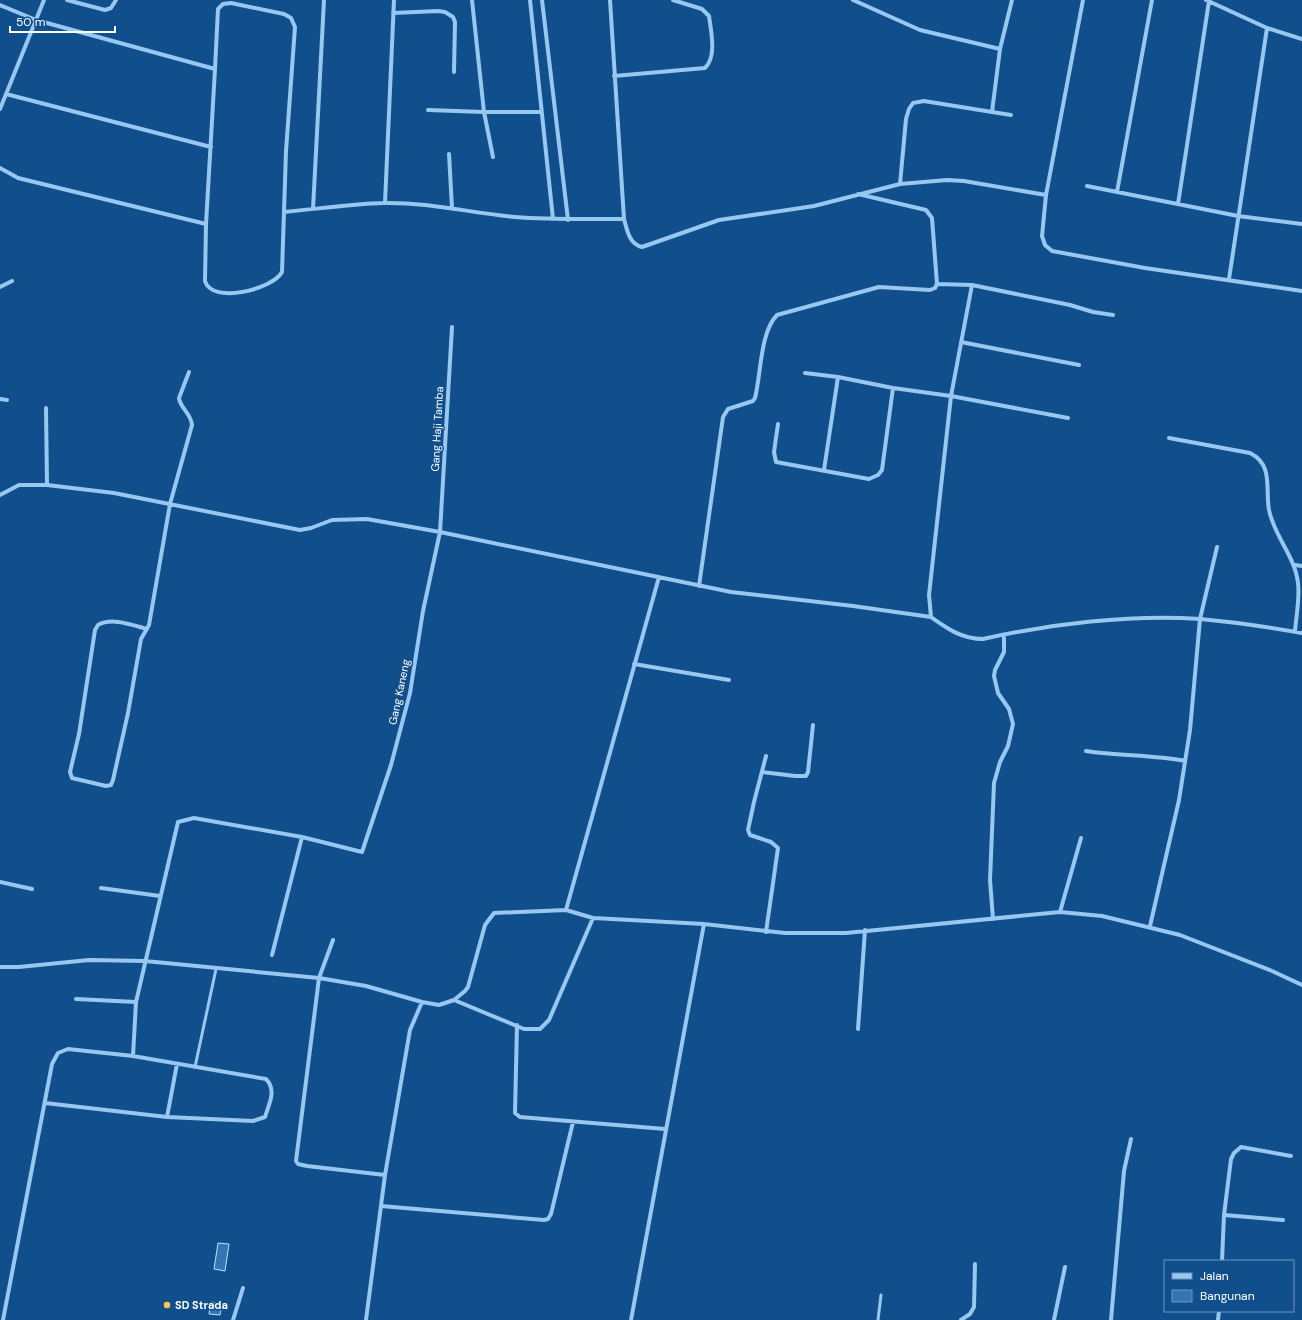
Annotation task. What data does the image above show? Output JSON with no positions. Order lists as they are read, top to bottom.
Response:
{
  "streets": {
    "street": ["Gang Haji Tamba", "Gang Kaneng"]
  },
  "crossings": [
    ["Gang Haji Tamba", "Gang Kaneng"]
  ],
  "places": ["SD Strada"],
  "legend": ["Jalan", "Bangunan"],
  "scale_bar": "50 m"
}
